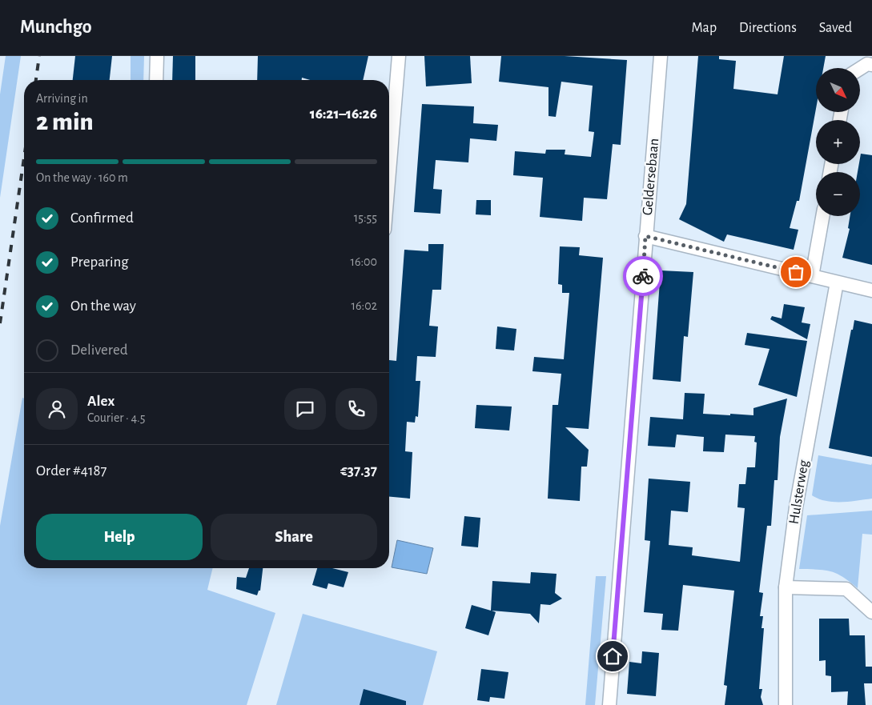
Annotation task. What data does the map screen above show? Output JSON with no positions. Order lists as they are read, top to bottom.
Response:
{
  "streets": {
    "street": ["Geldersebaan", "Hulsterweg"]
  },
  "north": "bottom right",
  "page": {
    "header": "Munchgo",
    "nav": ["Map", "Directions", "Saved"],
    "map_buttons": ["+", "−"],
    "heading": ["2 min", "Arriving in", "16:21–16:26"],
    "panel": [
      "Alex",
      "Courier · 4.5",
      "Order #4187",
      "€37.37"
    ],
    "bar": "On the way · 160 m",
    "list": [
      ["Confirmed", "15:55"],
      ["Preparing", "16:00"],
      ["On the way", "16:02"],
      "Delivered"
    ],
    "buttons": ["Help", "Share"]
  }
}
